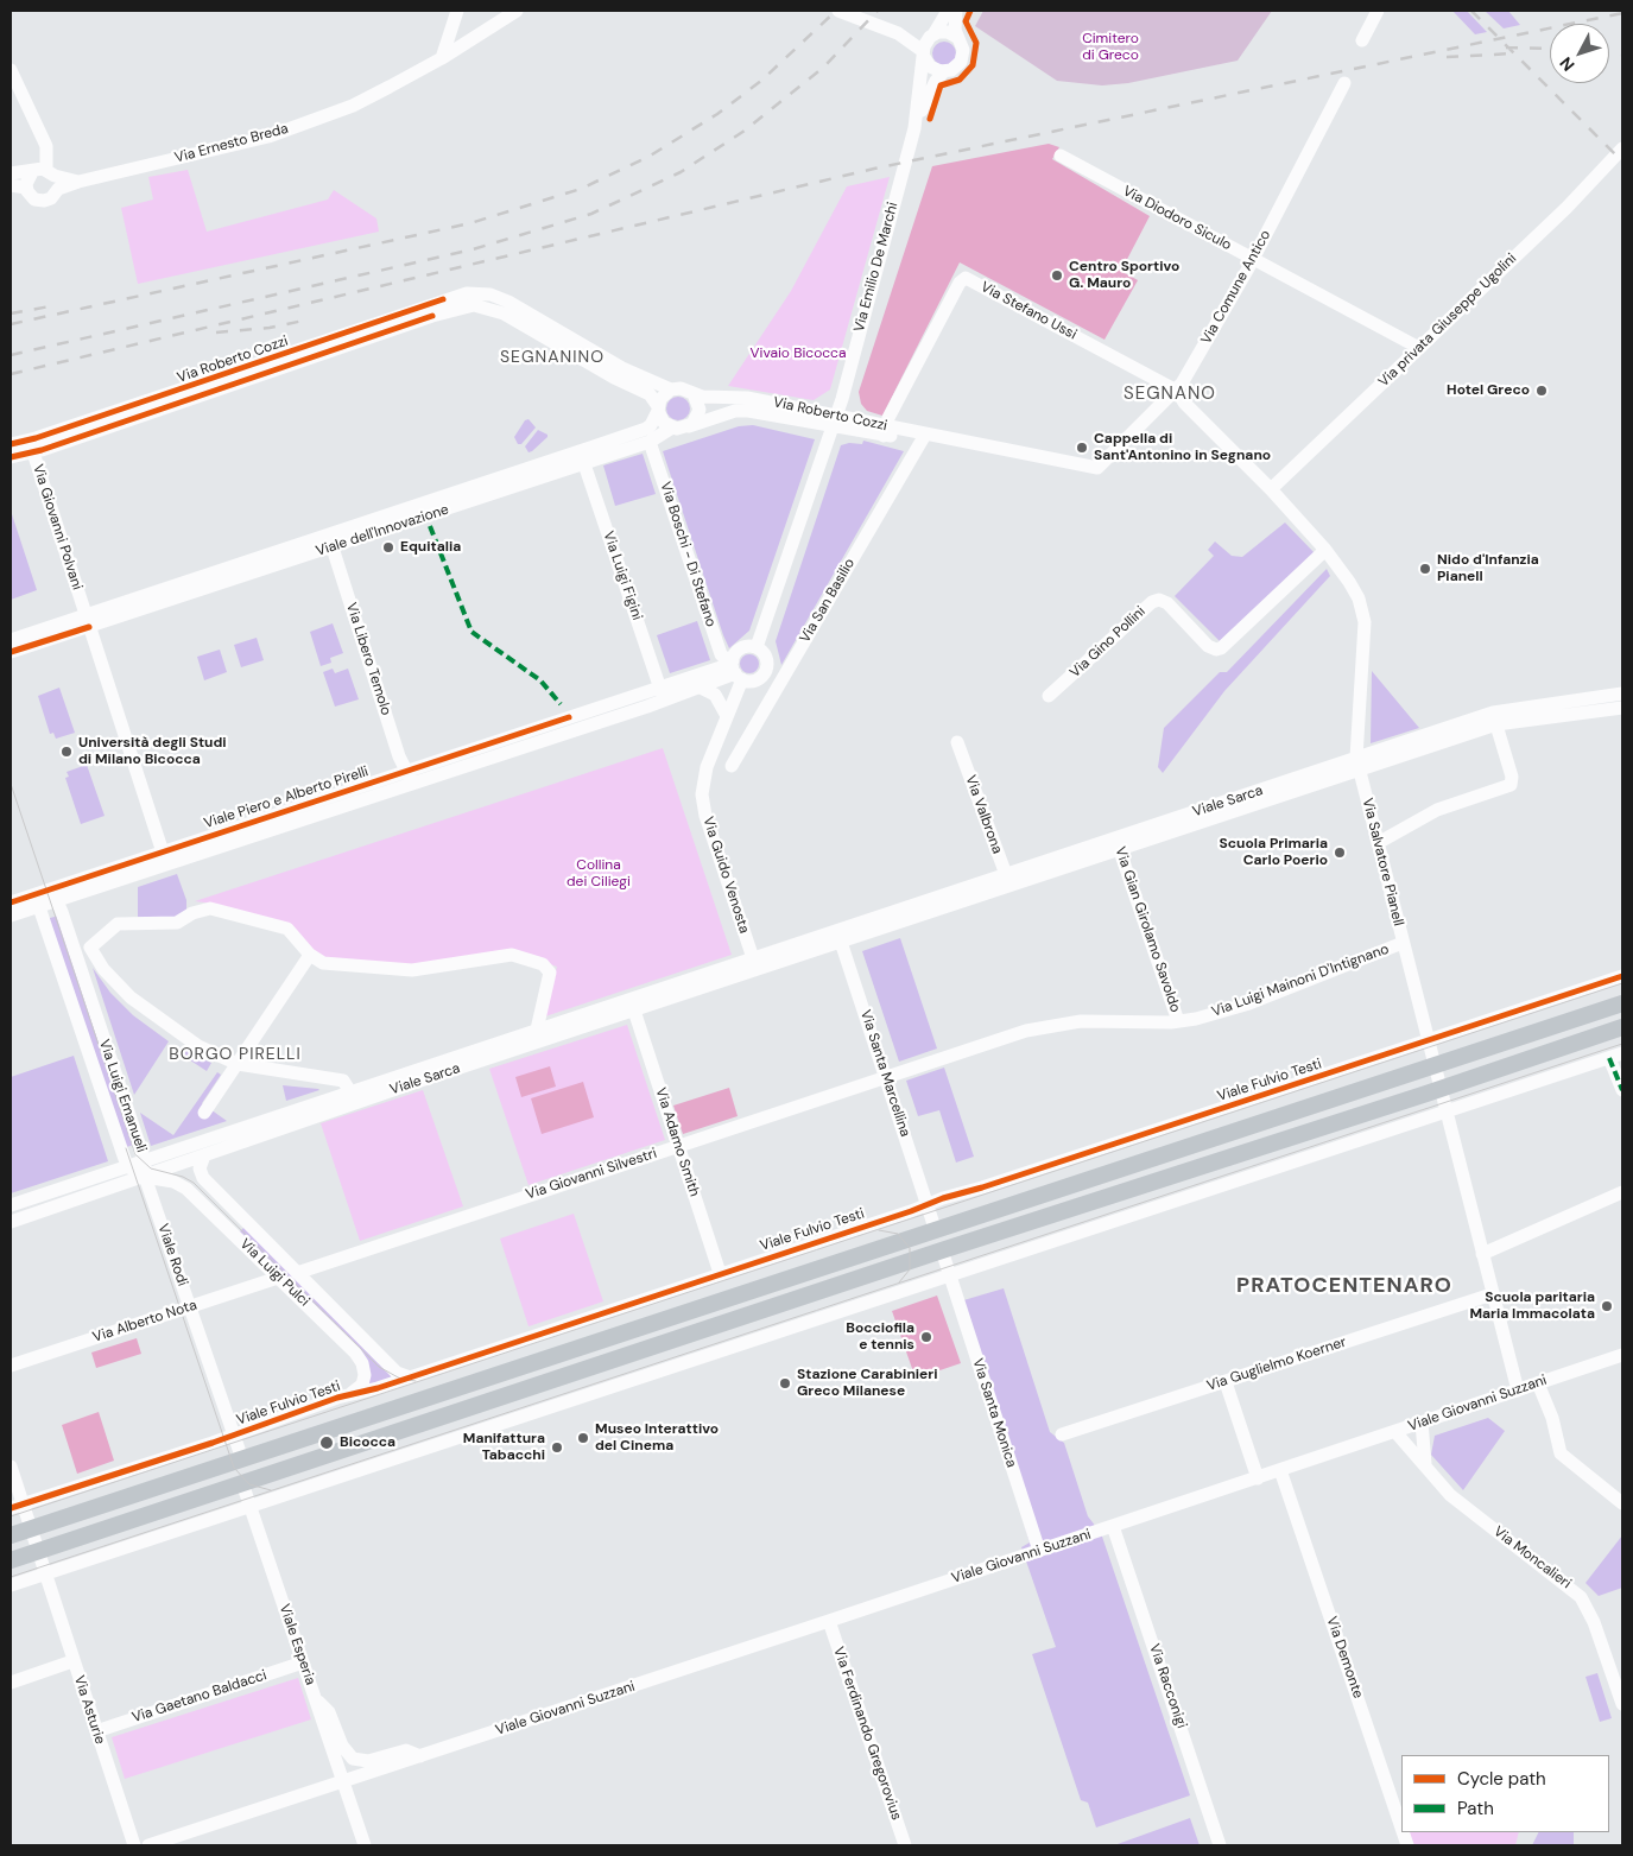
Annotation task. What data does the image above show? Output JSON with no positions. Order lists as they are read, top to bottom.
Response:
{
  "streets": {
    "main road": ["Viale Fulvio Testi"],
    "street": [
      "Via Ernesto Breda",
      "Via Diodoro Siculo",
      "Via Emilio De Marchi",
      "Via Comune Antico",
      "Via Stefano Ussi",
      "Via privata Giuseppe Ugolini",
      "Via Roberto Cozzi",
      "Via Giovanni Polvani",
      "Viale dell'Innovazione",
      "Via Boschi - Di Stefano",
      "Via Luigi Figini",
      "Via San Basilio",
      "Via Gino Pollini",
      "Via Libero Temolo",
      "Viale Piero e Alberto Pirelli",
      "Viale Sarca",
      "Via Valbrona",
      "Via Salvatore Pianell",
      "Via Guido Venosta",
      "Via Gian Girolamo Savoldo",
      "Via Luigi Mainoni D'Intignano",
      "Via Santa Marcellina",
      "Via Luigi Emanueli",
      "Via Adamo Smith",
      "Via Giovanni Silvestri",
      "Viale Rodi",
      "Via Luigi Pulci",
      "Via Alberto Nota",
      "Via Guglielmo Koerner",
      "Viale Giovanni Suzzani",
      "Via Santa Monica",
      "Via Moncalieri",
      "Viale Esperia",
      "Via Demonte",
      "Via Racconigi",
      "Via Gaetano Baldacci",
      "Via Asturie",
      "Via Ferdinando Gregorovius"
    ]
  },
  "crossings": [
    ["Via Diodoro Siculo", "Via Comune Antico"],
    ["Via Diodoro Siculo", "Via privata Giuseppe Ugolini"],
    ["Via Emilio De Marchi", "Via Roberto Cozzi"],
    ["Via Comune Antico", "Via Stefano Ussi"],
    ["Via Comune Antico", "Via Roberto Cozzi"],
    ["Via Comune Antico", "Via Salvatore Pianell"],
    ["Via Stefano Ussi", "Via Roberto Cozzi"],
    ["Via Stefano Ussi", "Via Salvatore Pianell"],
    ["Via privata Giuseppe Ugolini", "Via Salvatore Pianell"],
    ["Via Roberto Cozzi", "Via Giovanni Polvani"],
    ["Via Roberto Cozzi", "Viale dell'Innovazione"],
    ["Via Roberto Cozzi", "Via San Basilio"],
    ["Via Giovanni Polvani", "Viale dell'Innovazione"],
    ["Via Giovanni Polvani", "Viale Piero e Alberto Pirelli"],
    ["Viale dell'Innovazione", "Via Boschi - Di Stefano"],
    ["Viale dell'Innovazione", "Via Luigi Figini"],
    ["Viale dell'Innovazione", "Via Libero Temolo"],
    ["Via Boschi - Di Stefano", "Viale Piero e Alberto Pirelli"],
    ["Via Boschi - Di Stefano", "Via Guido Venosta"],
    ["Via Luigi Figini", "Viale Piero e Alberto Pirelli"],
    ["Via Gino Pollini", "Via Salvatore Pianell"],
    ["Via Libero Temolo", "Viale Piero e Alberto Pirelli"],
    ["Viale Piero e Alberto Pirelli", "Via Guido Venosta"],
    ["Viale Piero e Alberto Pirelli", "Via Luigi Emanueli"],
    ["Viale Sarca", "Via Valbrona"],
    ["Viale Sarca", "Via Salvatore Pianell"],
    ["Viale Sarca", "Via Guido Venosta"],
    ["Viale Sarca", "Via Gian Girolamo Savoldo"],
    ["Viale Sarca", "Via Santa Marcellina"],
    ["Viale Sarca", "Via Luigi Emanueli"],
    ["Viale Sarca", "Via Adamo Smith"],
    ["Viale Sarca", "Viale Rodi"],
    ["Viale Sarca", "Via Luigi Pulci"],
    ["Via Salvatore Pianell", "Via Luigi Mainoni D'Intignano"],
    ["Via Salvatore Pianell", "Viale Fulvio Testi"],
    ["Via Salvatore Pianell", "Via Guglielmo Koerner"],
    ["Via Salvatore Pianell", "Viale Giovanni Suzzani"],
    ["Via Gian Girolamo Savoldo", "Via Luigi Mainoni D'Intignano"],
    ["Via Luigi Mainoni D'Intignano", "Via Santa Marcellina"],
    ["Via Luigi Mainoni D'Intignano", "Via Giovanni Silvestri"],
    ["Via Santa Marcellina", "Viale Fulvio Testi"],
    ["Via Santa Marcellina", "Via Giovanni Silvestri"],
    ["Viale Fulvio Testi", "Via Adamo Smith"],
    ["Viale Fulvio Testi", "Viale Rodi"],
    ["Viale Fulvio Testi", "Via Luigi Pulci"],
    ["Viale Fulvio Testi", "Viale Esperia"],
    ["Via Luigi Emanueli", "Viale Rodi"],
    ["Via Luigi Emanueli", "Via Luigi Pulci"],
    ["Via Adamo Smith", "Via Giovanni Silvestri"],
    ["Via Giovanni Silvestri", "Via Luigi Pulci"],
    ["Viale Rodi", "Via Luigi Pulci"],
    ["Viale Rodi", "Via Alberto Nota"],
    ["Via Luigi Pulci", "Via Alberto Nota"],
    ["Viale Giovanni Suzzani", "Via Santa Monica"],
    ["Viale Giovanni Suzzani", "Via Moncalieri"],
    ["Viale Giovanni Suzzani", "Viale Esperia"],
    ["Viale Giovanni Suzzani", "Via Demonte"],
    ["Viale Giovanni Suzzani", "Via Racconigi"],
    ["Viale Giovanni Suzzani", "Via Ferdinando Gregorovius"],
    ["Viale Esperia", "Via Gaetano Baldacci"],
    ["Via Gaetano Baldacci", "Via Asturie"]
  ],
  "districts": [
    "SEGNANINO",
    "SEGNANO",
    "BORGO PIRELLI",
    "PRATOCENTENARO"
  ],
  "parks": ["Cimitero di Greco", "Vivaio Bicocca", "Collina dei Ciliegi"],
  "places": [
    "Centro Sportivo G. Mauro",
    "Hotel Greco",
    "Cappella di Sant'Antonino in Segnano",
    "Equitalia",
    "Nido d'Infanzia Pianell",
    "Università degli Studi di Milano Bicocca",
    "Scuola Primaria Carlo Poerio",
    "Scuola paritaria Maria Immacolata",
    "Bocciofila e tennis",
    "Stazione Carabinieri Greco Milanese",
    "Museo Interattivo del Cinema",
    "Bicocca",
    "Manifattura Tabacchi"
  ],
  "legend": ["Cycle path", "Path"],
  "north": "bottom left"
}
